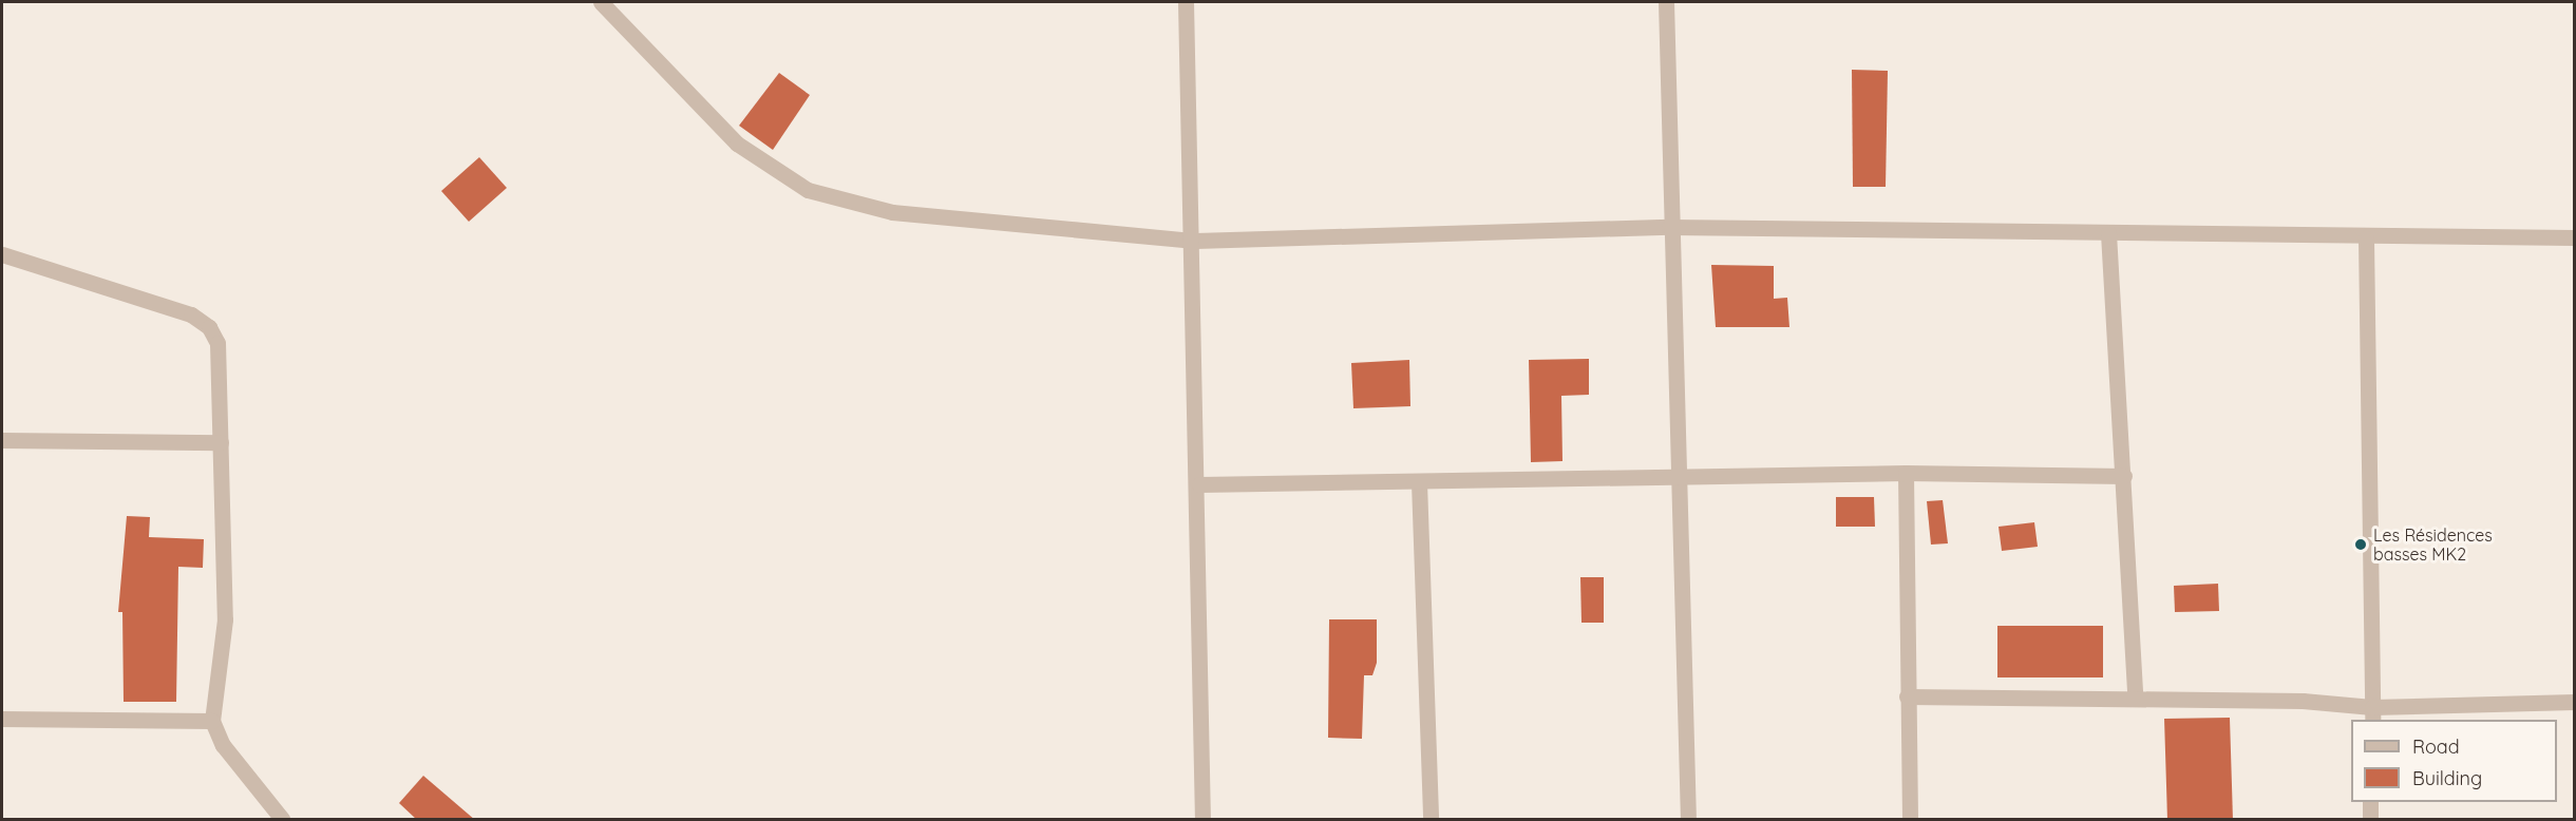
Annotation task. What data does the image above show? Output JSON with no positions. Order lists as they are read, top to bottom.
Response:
{
  "places": ["Les Résidences basses MK2"],
  "legend": ["Road", "Building"]
}
